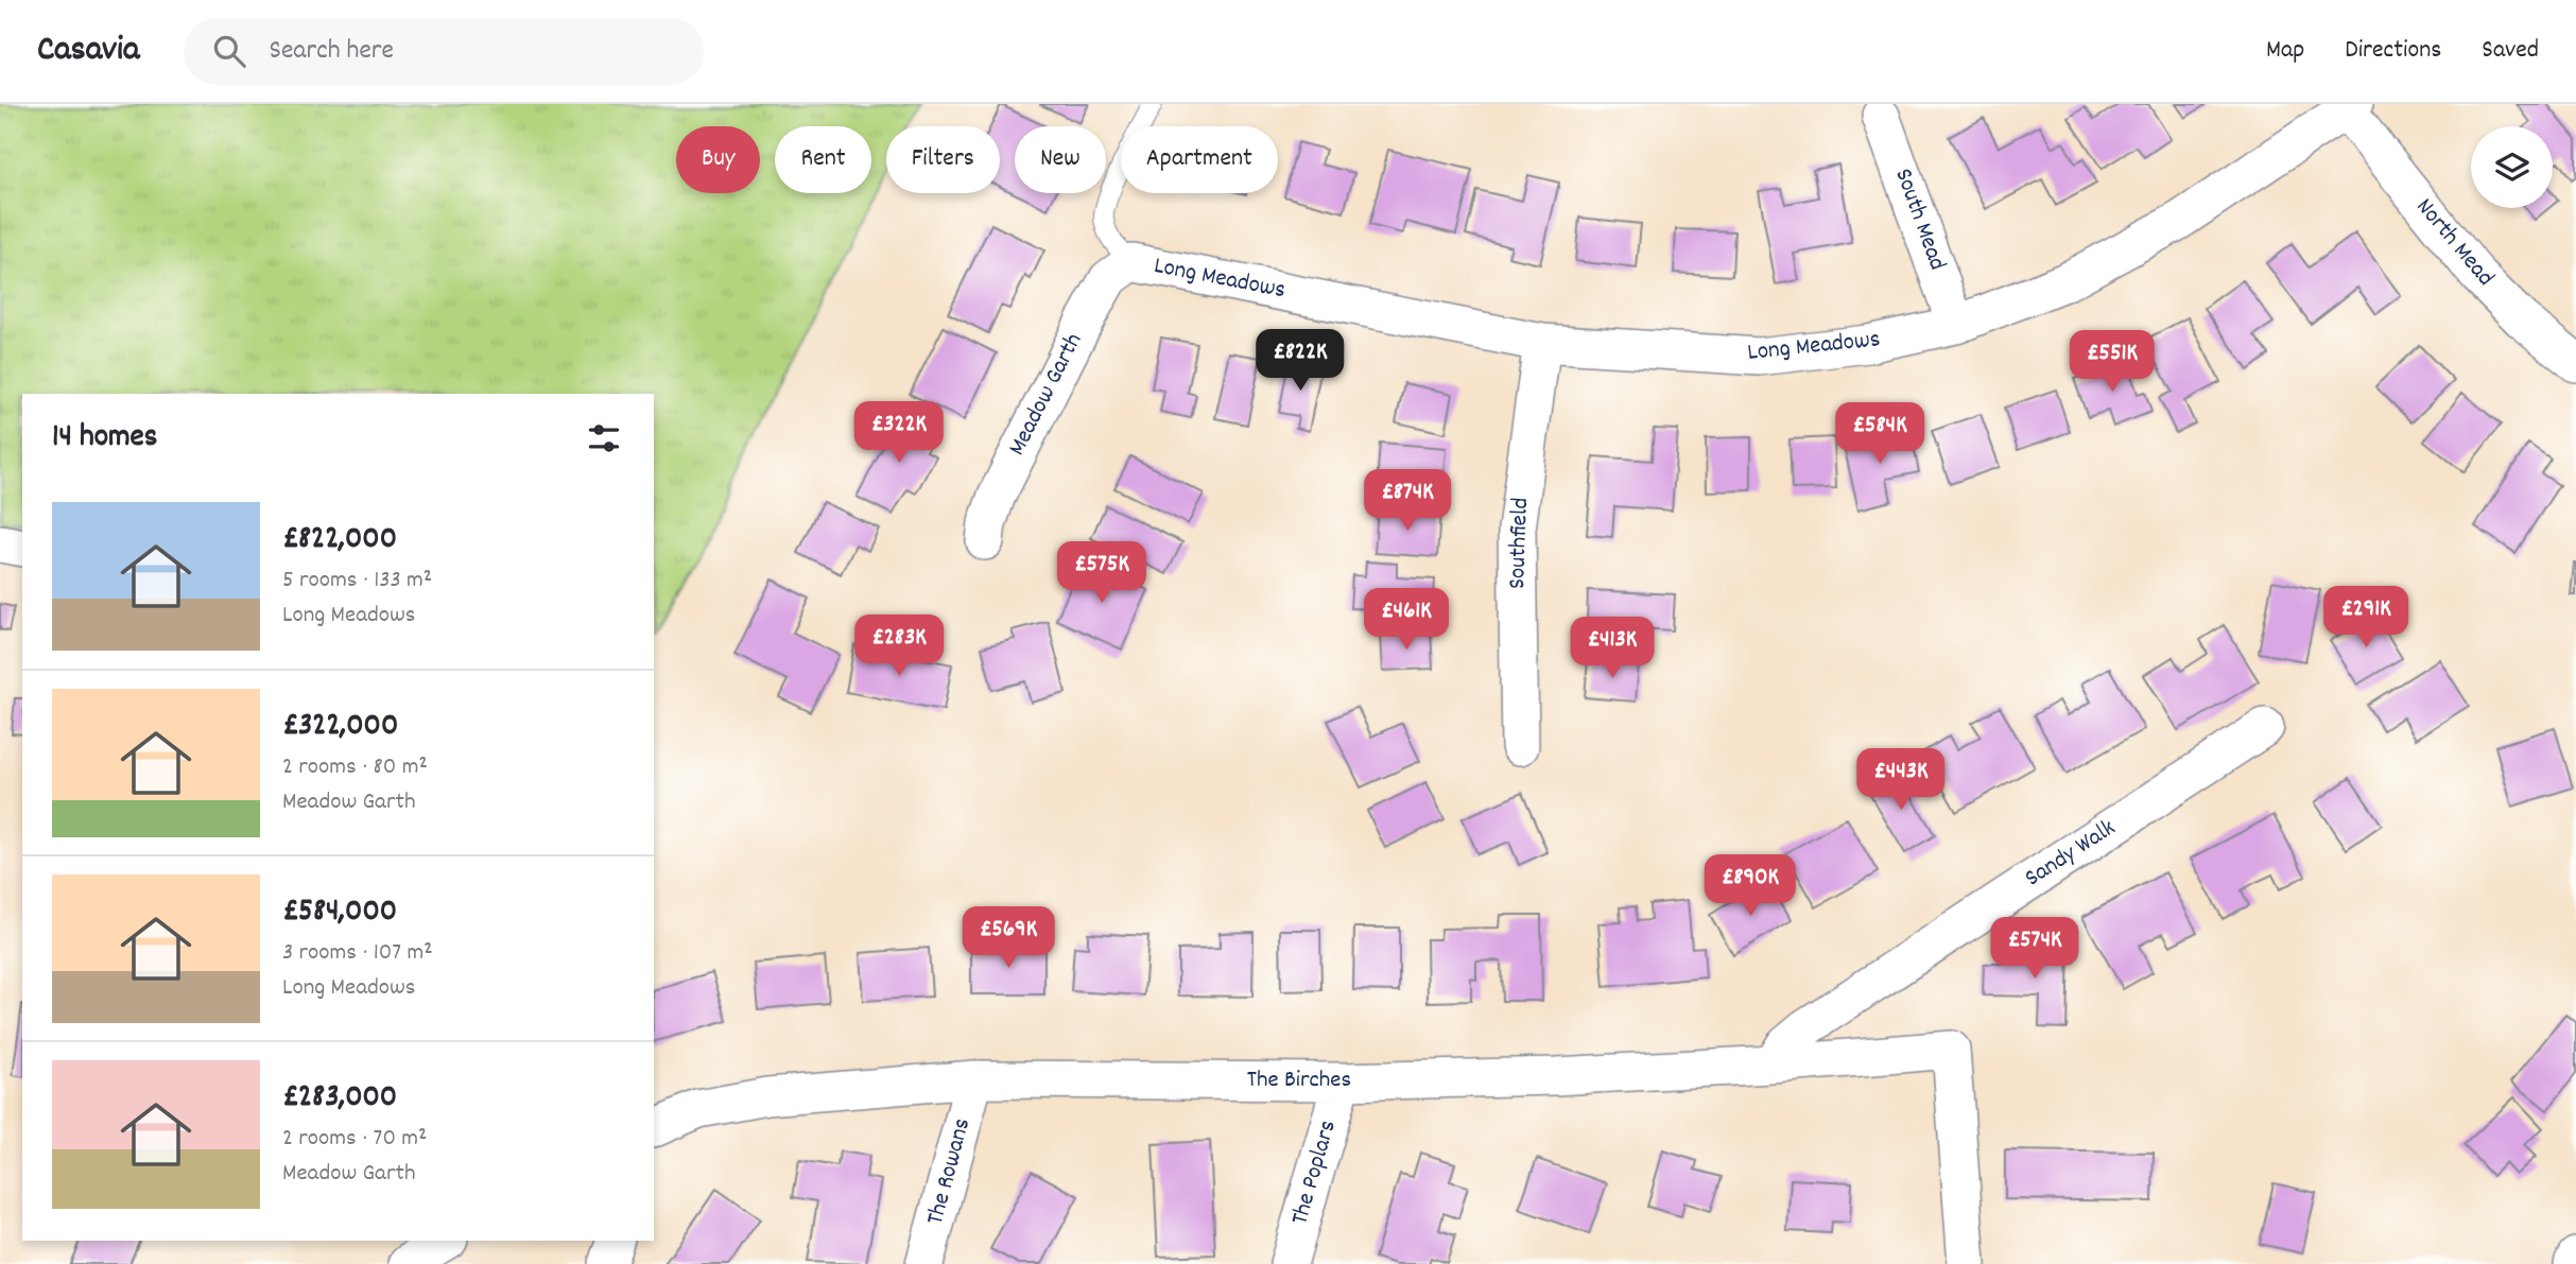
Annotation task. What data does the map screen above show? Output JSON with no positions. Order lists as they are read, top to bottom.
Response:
{
  "streets": {
    "street": [
      "South Mead",
      "North Mead",
      "Long Meadows",
      "Meadow Garth",
      "Southfield",
      "Sandy Walk",
      "The Birches",
      "The Rowans",
      "The Poplars"
    ]
  },
  "crossings": [
    ["South Mead", "Long Meadows"],
    ["North Mead", "Long Meadows"],
    ["Long Meadows", "Meadow Garth"],
    ["Long Meadows", "Southfield"],
    ["Sandy Walk", "The Birches"],
    ["The Birches", "The Rowans"],
    ["The Birches", "The Poplars"]
  ],
  "page": {
    "header": "Casavia",
    "search": "Search here",
    "nav": ["Map", "Directions", "Saved"],
    "chip": [
      "Buy",
      "Rent",
      "Filters",
      "New",
      "Apartment"
    ],
    "price": [
      "£822K",
      "£551K",
      "£322K",
      "£584K",
      "£874K",
      "£575K",
      "£291K",
      "£461K",
      "£283K",
      "£413K",
      "£443K",
      "£890K",
      "£569K",
      "£574K"
    ],
    "heading": "14 homes",
    "list": [
      {
        "name": "£822,000",
        "note": "5 rooms · 133 m² · Long Meadows"
      },
      {
        "name": "£322,000",
        "note": "2 rooms · 80 m² · Meadow Garth"
      },
      {
        "name": "£584,000",
        "note": "3 rooms · 107 m² · Long Meadows"
      },
      {
        "name": "£283,000",
        "note": "2 rooms · 70 m² · Meadow Garth"
      }
    ]
  }
}
